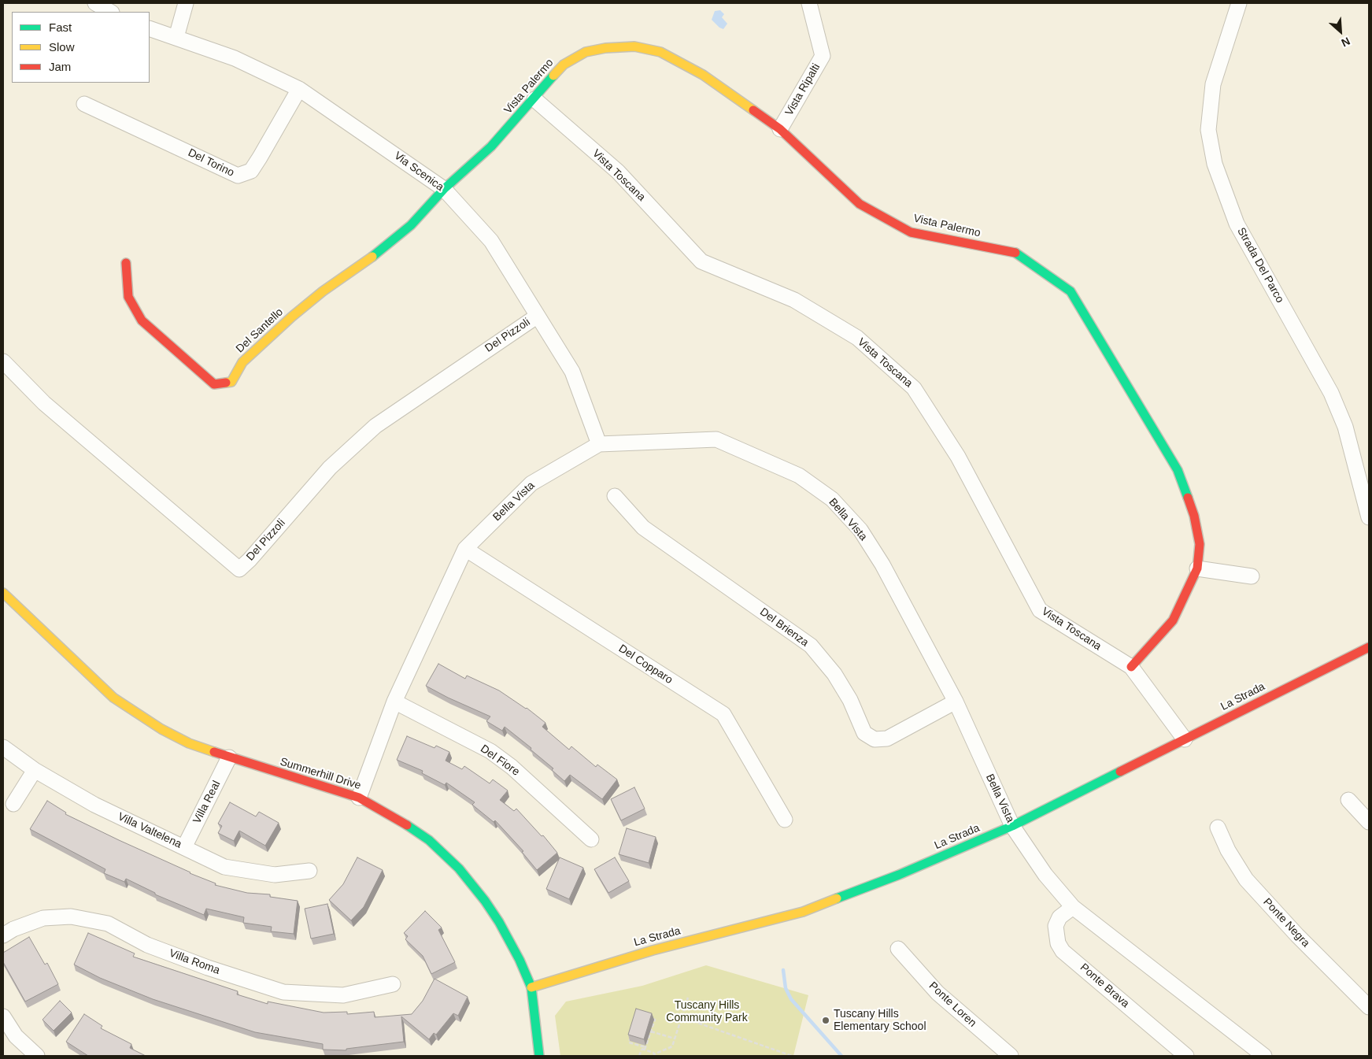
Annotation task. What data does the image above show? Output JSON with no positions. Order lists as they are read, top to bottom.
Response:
{
  "streets": {
    "street": [
      "Vista Palermo",
      "Vista Ripalti",
      "Del Torino",
      "Via Scenica",
      "Vista Toscana",
      "Strada Del Parco",
      "Del Santello",
      "Del Pizzoli",
      "Bella Vista",
      "Del Brienza",
      "Del Copparo",
      "La Strada",
      "Del Fiore",
      "Summerhill Drive",
      "Villa Real",
      "Villa Valtelena",
      "Ponte Negra",
      "Villa Roma",
      "Ponte Brava",
      "Ponte Loren"
    ]
  },
  "crossings": [
    ["Vista Palermo", "Vista Ripalti"],
    ["Vista Palermo", "Via Scenica"],
    ["Vista Palermo", "Vista Toscana"],
    ["Vista Palermo", "Del Santello"],
    ["Del Torino", "Via Scenica"],
    ["Via Scenica", "Del Santello"],
    ["Via Scenica", "Del Pizzoli"],
    ["Via Scenica", "Bella Vista"],
    ["Vista Toscana", "La Strada"],
    ["Bella Vista", "Del Brienza"],
    ["Bella Vista", "Del Copparo"],
    ["Bella Vista", "La Strada"],
    ["Bella Vista", "Del Fiore"],
    ["Bella Vista", "Summerhill Drive"],
    ["Bella Vista", "Ponte Brava"],
    ["La Strada", "Summerhill Drive"],
    ["Summerhill Drive", "Villa Real"],
    ["Villa Real", "Villa Valtelena"]
  ],
  "parks": ["Tuscany Hills Community Park"],
  "places": ["Tuscany Hills Elementary School"],
  "legend": ["Fast", "Slow", "Jam"],
  "north": "bottom right"
}
